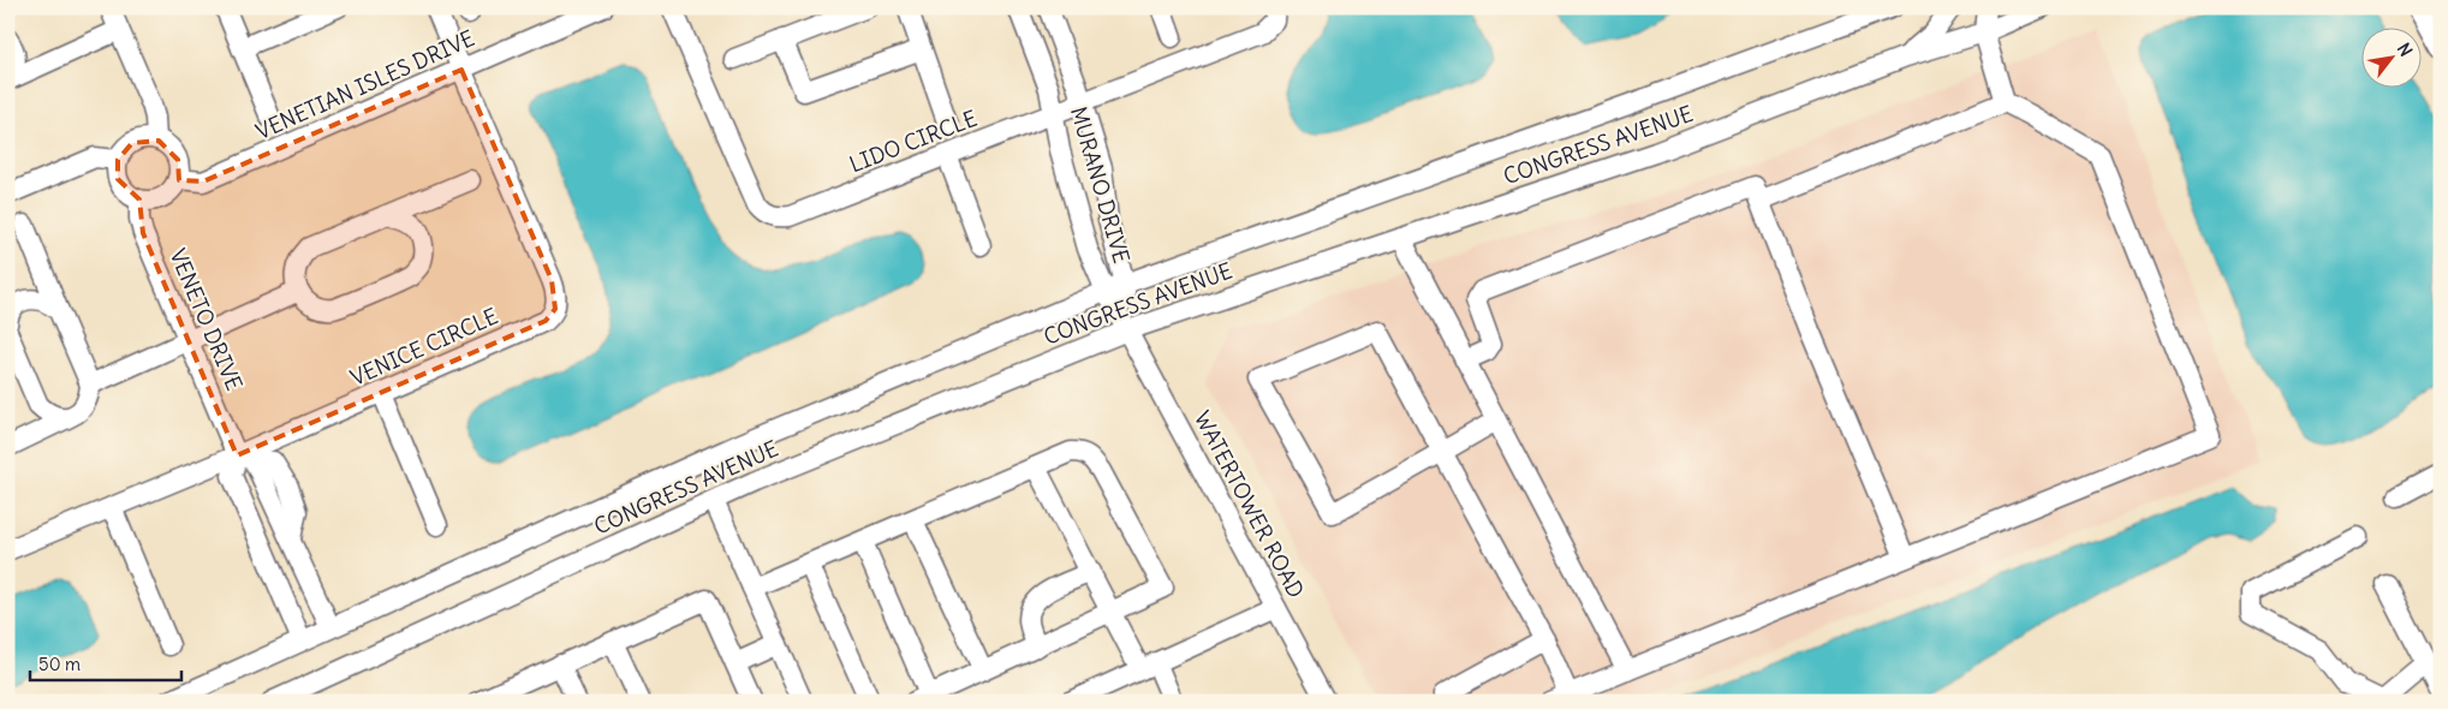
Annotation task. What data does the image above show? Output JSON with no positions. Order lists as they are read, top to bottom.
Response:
{
  "streets": {
    "street": [
      "VENETIAN ISLES DRIVE",
      "LIDO CIRCLE",
      "CONGRESS AVENUE",
      "MURANO DRIVE",
      "VENETO DRIVE",
      "VENICE CIRCLE",
      "WATERTOWER ROAD"
    ]
  },
  "crossings": [
    ["VENETIAN ISLES DRIVE", "VENETO DRIVE"],
    ["VENETIAN ISLES DRIVE", "VENICE CIRCLE"],
    ["LIDO CIRCLE", "MURANO DRIVE"],
    ["CONGRESS AVENUE", "MURANO DRIVE"],
    ["CONGRESS AVENUE", "VENETO DRIVE"],
    ["CONGRESS AVENUE", "WATERTOWER ROAD"],
    ["MURANO DRIVE", "WATERTOWER ROAD"],
    ["VENETO DRIVE", "VENICE CIRCLE"]
  ],
  "scale_bar": "50 m",
  "north": "top right"
}
